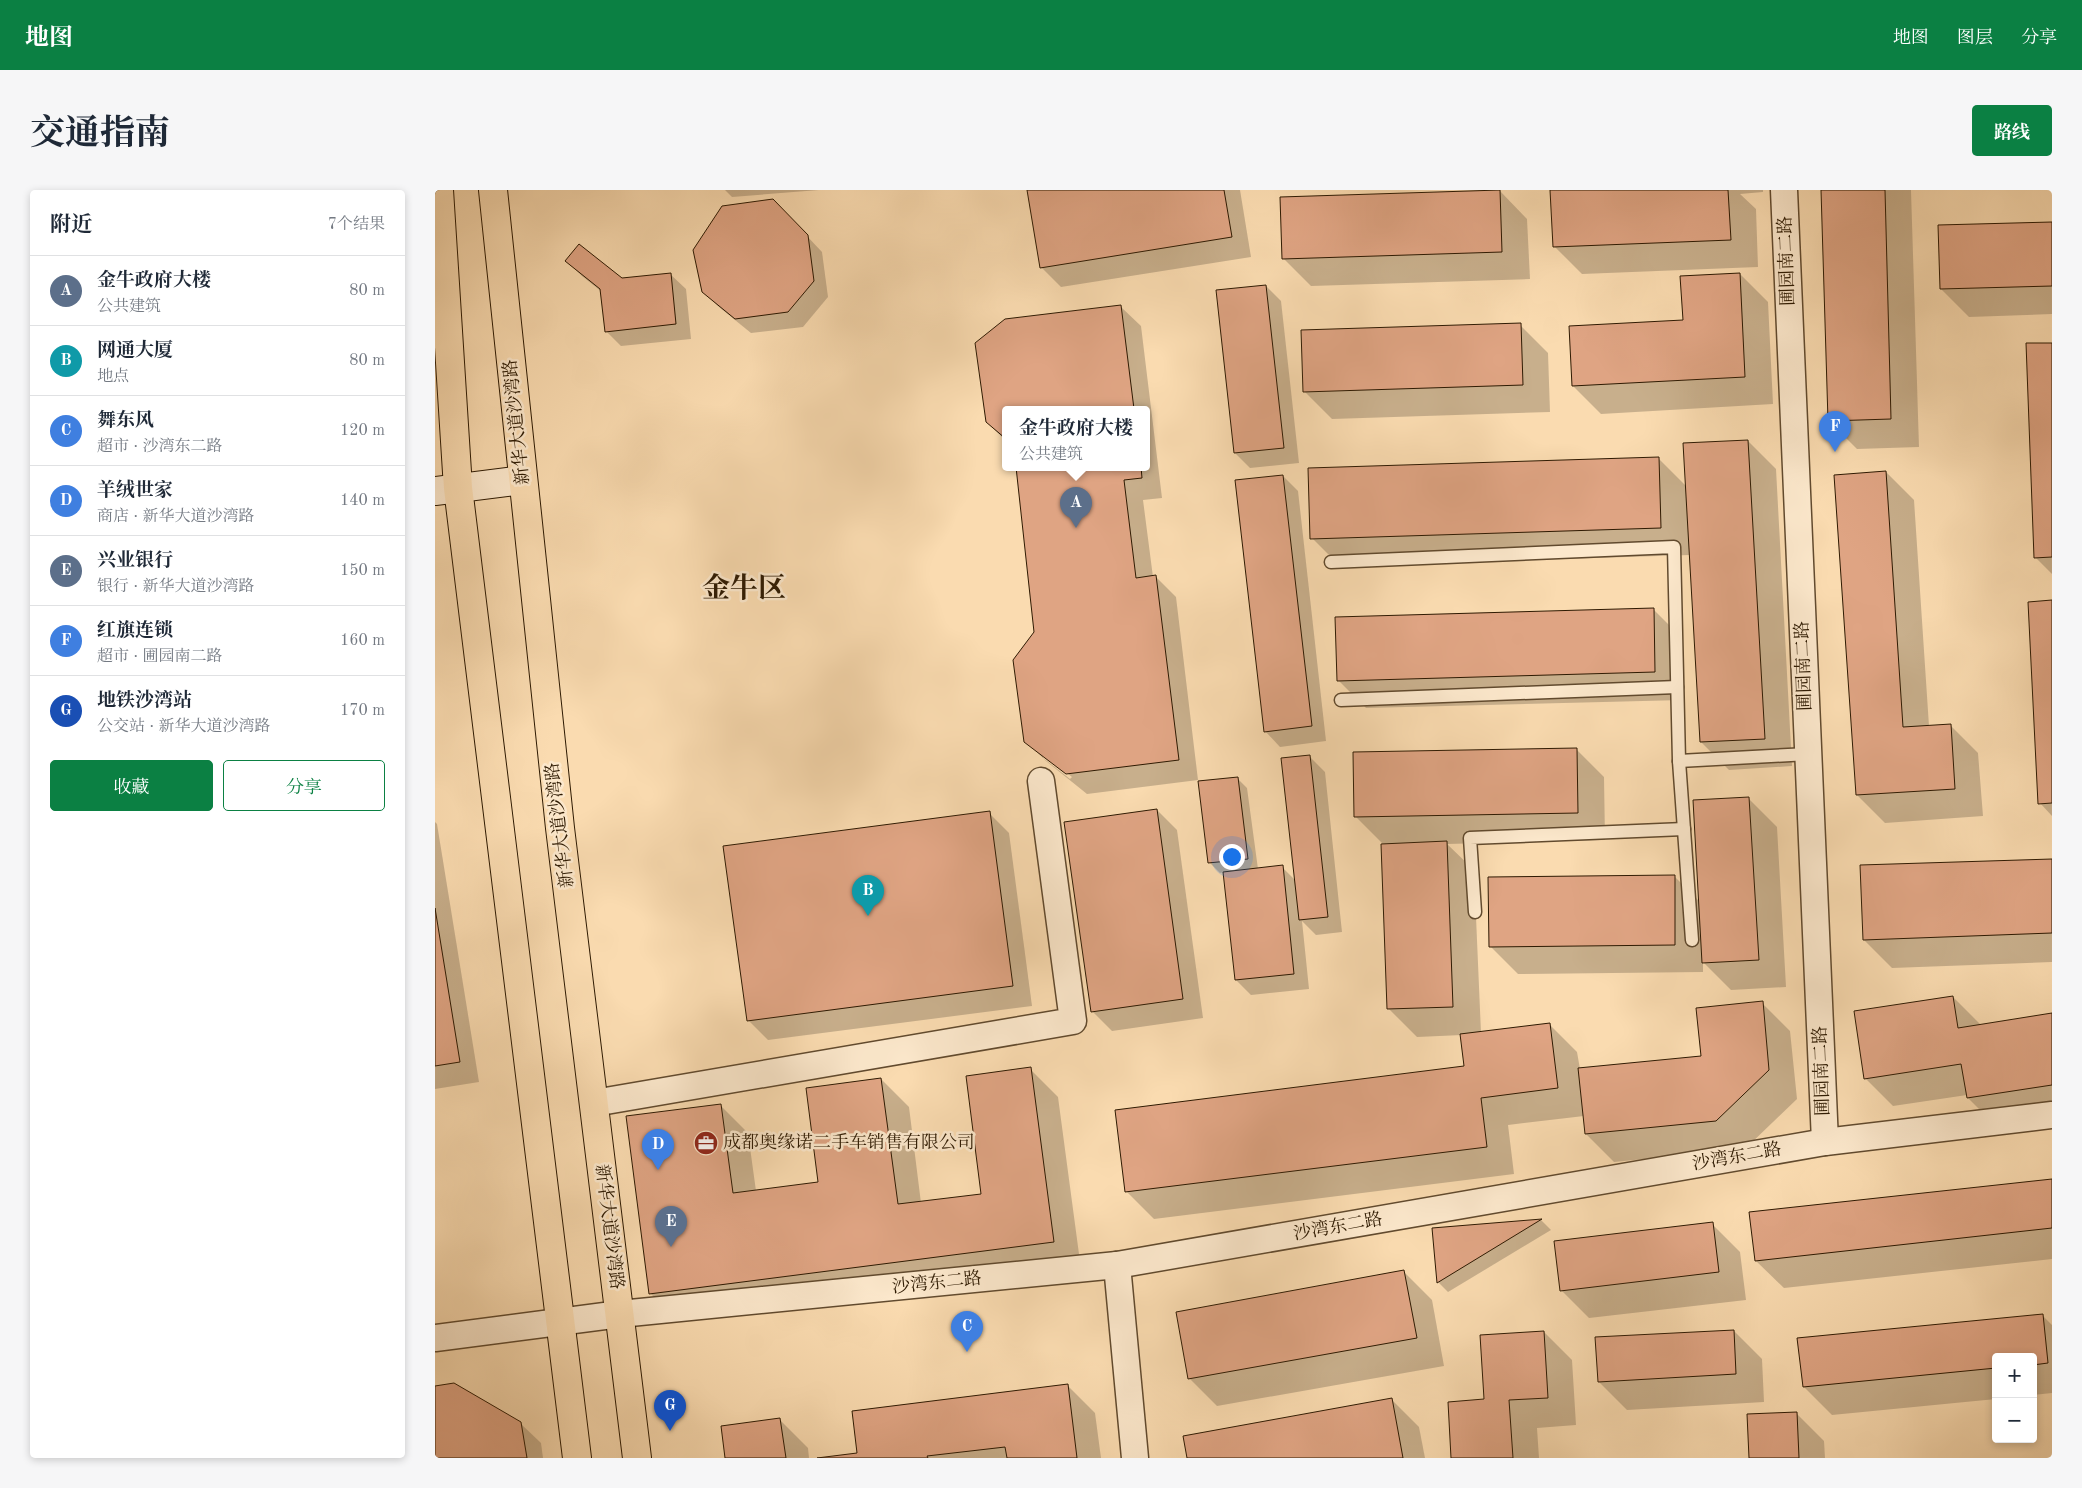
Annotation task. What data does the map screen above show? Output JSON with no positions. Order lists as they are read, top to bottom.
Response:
{
  "streets": {
    "main road": ["新华大道沙湾路"],
    "street": ["圃园南二路", "沙湾东二路"]
  },
  "crossings": [
    ["圃园南二路", "沙湾东二路"],
    ["新华大道沙湾路", "沙湾东二路"]
  ],
  "districts": ["金牛区"],
  "places": {
    "office": ["成都奥缘诺二手车销售有限公司"]
  },
  "page": {
    "header": "地图",
    "nav": ["地图", "图层", "分享"],
    "title": "交通指南",
    "buttons": [
      "路线",
      ["收藏", "分享"]
    ],
    "heading": ["附近", "7个结果"],
    "list": [
      {
        "mark": "A",
        "name": "金牛政府大楼",
        "note": "公共建筑",
        "value": "80 m"
      },
      {
        "mark": "B",
        "name": "网通大厦",
        "note": "地点",
        "value": "80 m"
      },
      {
        "mark": "C",
        "name": "舞东风",
        "note": "超市 · 沙湾东二路",
        "value": "120 m"
      },
      {
        "mark": "D",
        "name": "羊绒世家",
        "note": "商店 · 新华大道沙湾路",
        "value": "140 m"
      },
      {
        "mark": "E",
        "name": "兴业银行",
        "note": "银行 · 新华大道沙湾路",
        "value": "150 m"
      },
      {
        "mark": "F",
        "name": "红旗连锁",
        "note": "超市 · 圃园南二路",
        "value": "160 m"
      },
      {
        "mark": "G",
        "name": "地铁沙湾站",
        "note": "公交站 · 新华大道沙湾路",
        "value": "170 m"
      }
    ],
    "popup": ["金牛政府大楼", "公共建筑"],
    "pins": [
      "F",
      "A",
      "B",
      "D",
      "E",
      "C",
      "G"
    ],
    "map_buttons": ["+", "−"]
  }
}
